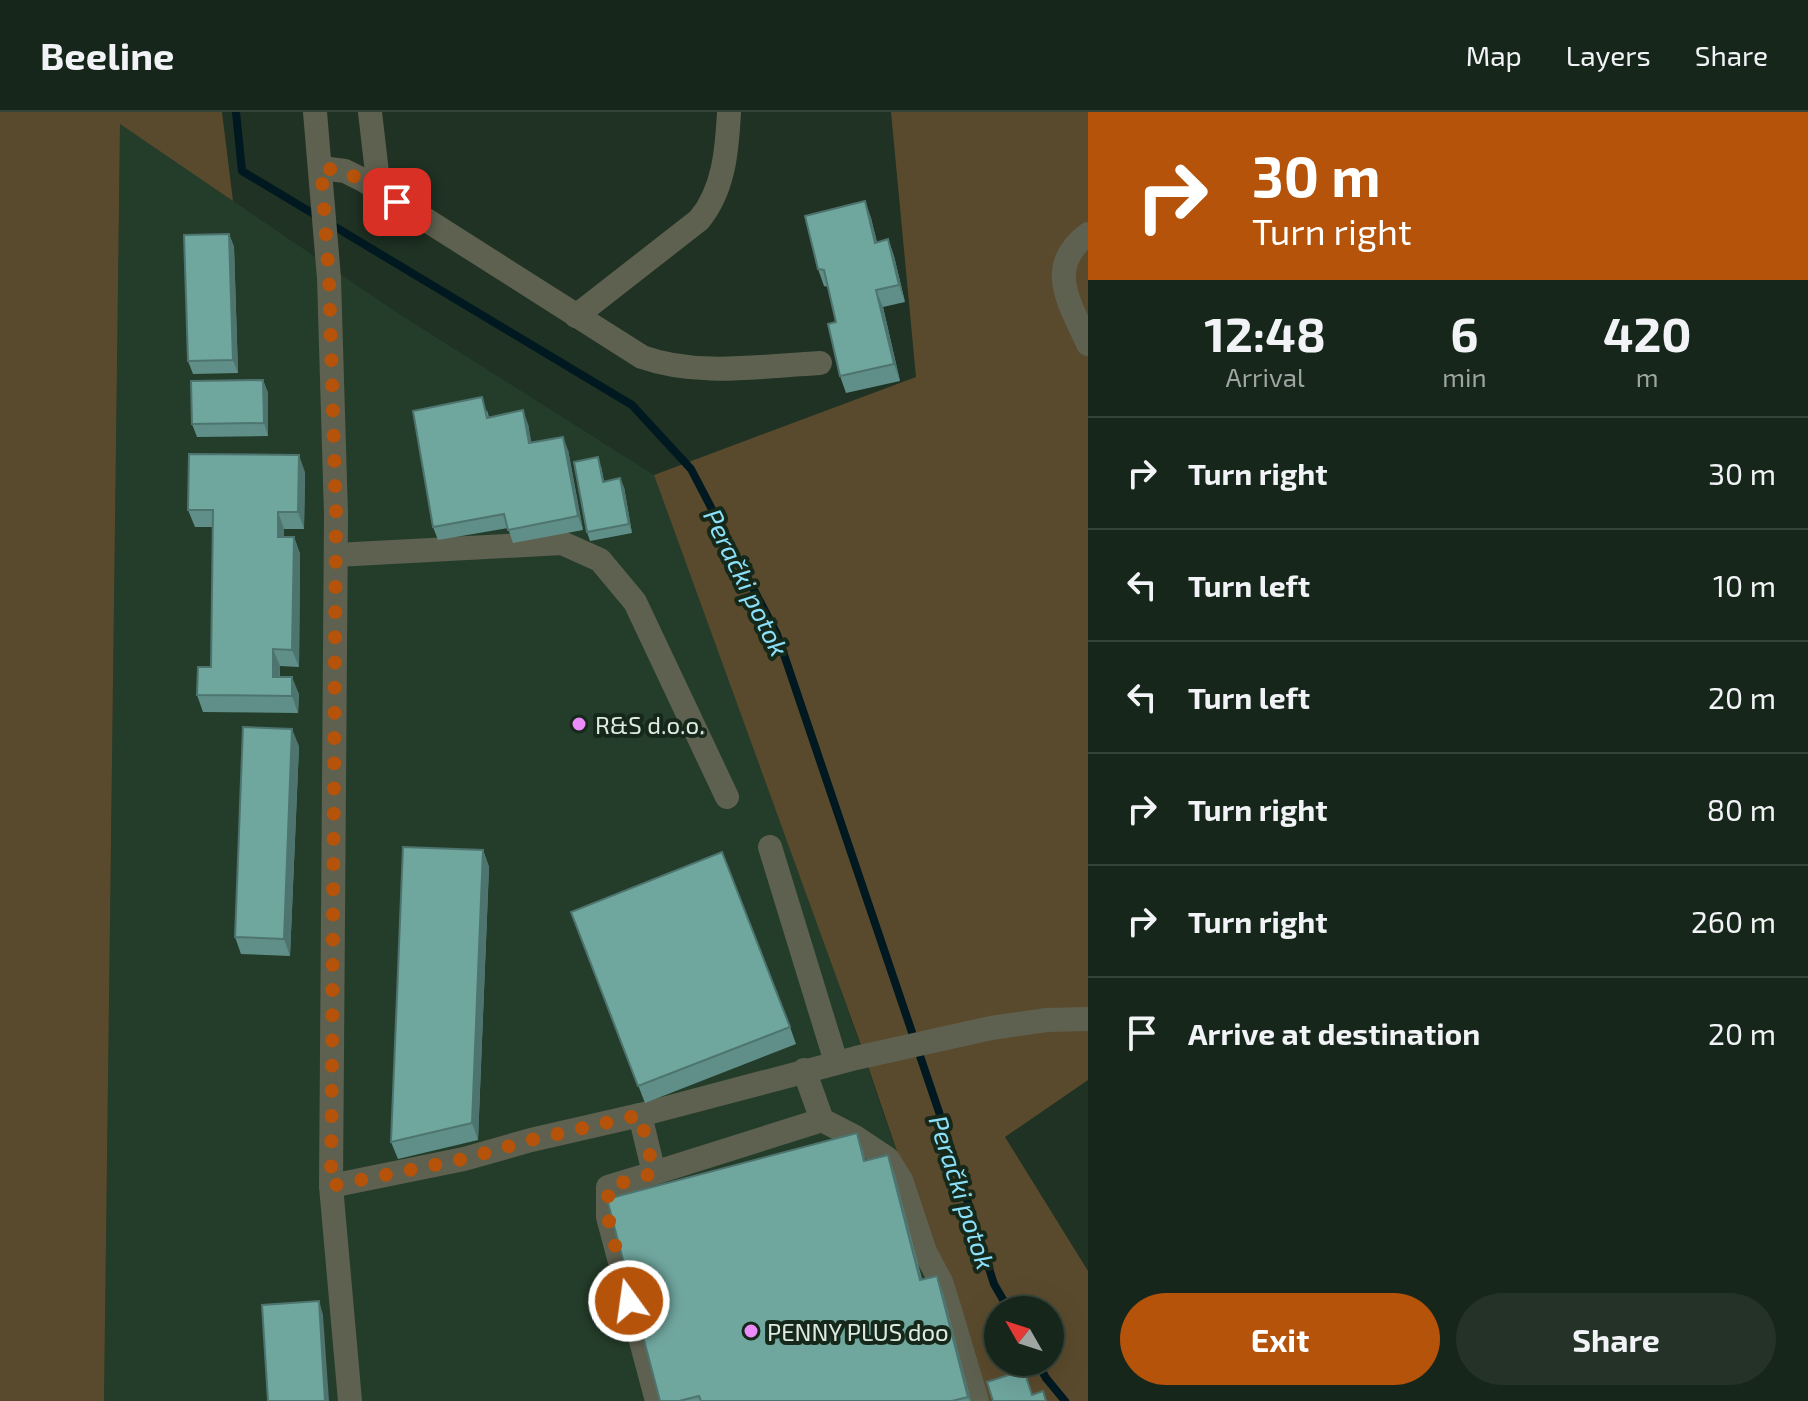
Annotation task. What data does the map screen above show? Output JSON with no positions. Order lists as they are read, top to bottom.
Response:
{
  "water": ["Perački potok"],
  "places": ["R&S d.o.o.", "PENNY PLUS doo"],
  "north": "top left",
  "page": {
    "header": "Beeline",
    "nav": ["Map", "Layers", "Share"],
    "turn": ["30 m", "Turn right"],
    "eta": [
      "12:48",
      "Arrival",
      "6",
      "min",
      "420",
      "m"
    ],
    "list": [
      {
        "name": "Turn right",
        "value": "30 m"
      },
      {
        "name": "Turn left",
        "value": "10 m"
      },
      {
        "name": "Turn left",
        "value": "20 m"
      },
      {
        "name": "Turn right",
        "value": "80 m"
      },
      {
        "name": "Turn right",
        "value": "260 m"
      },
      {
        "name": "Arrive at destination",
        "value": "20 m"
      }
    ],
    "buttons": ["Exit", "Share"]
  }
}
